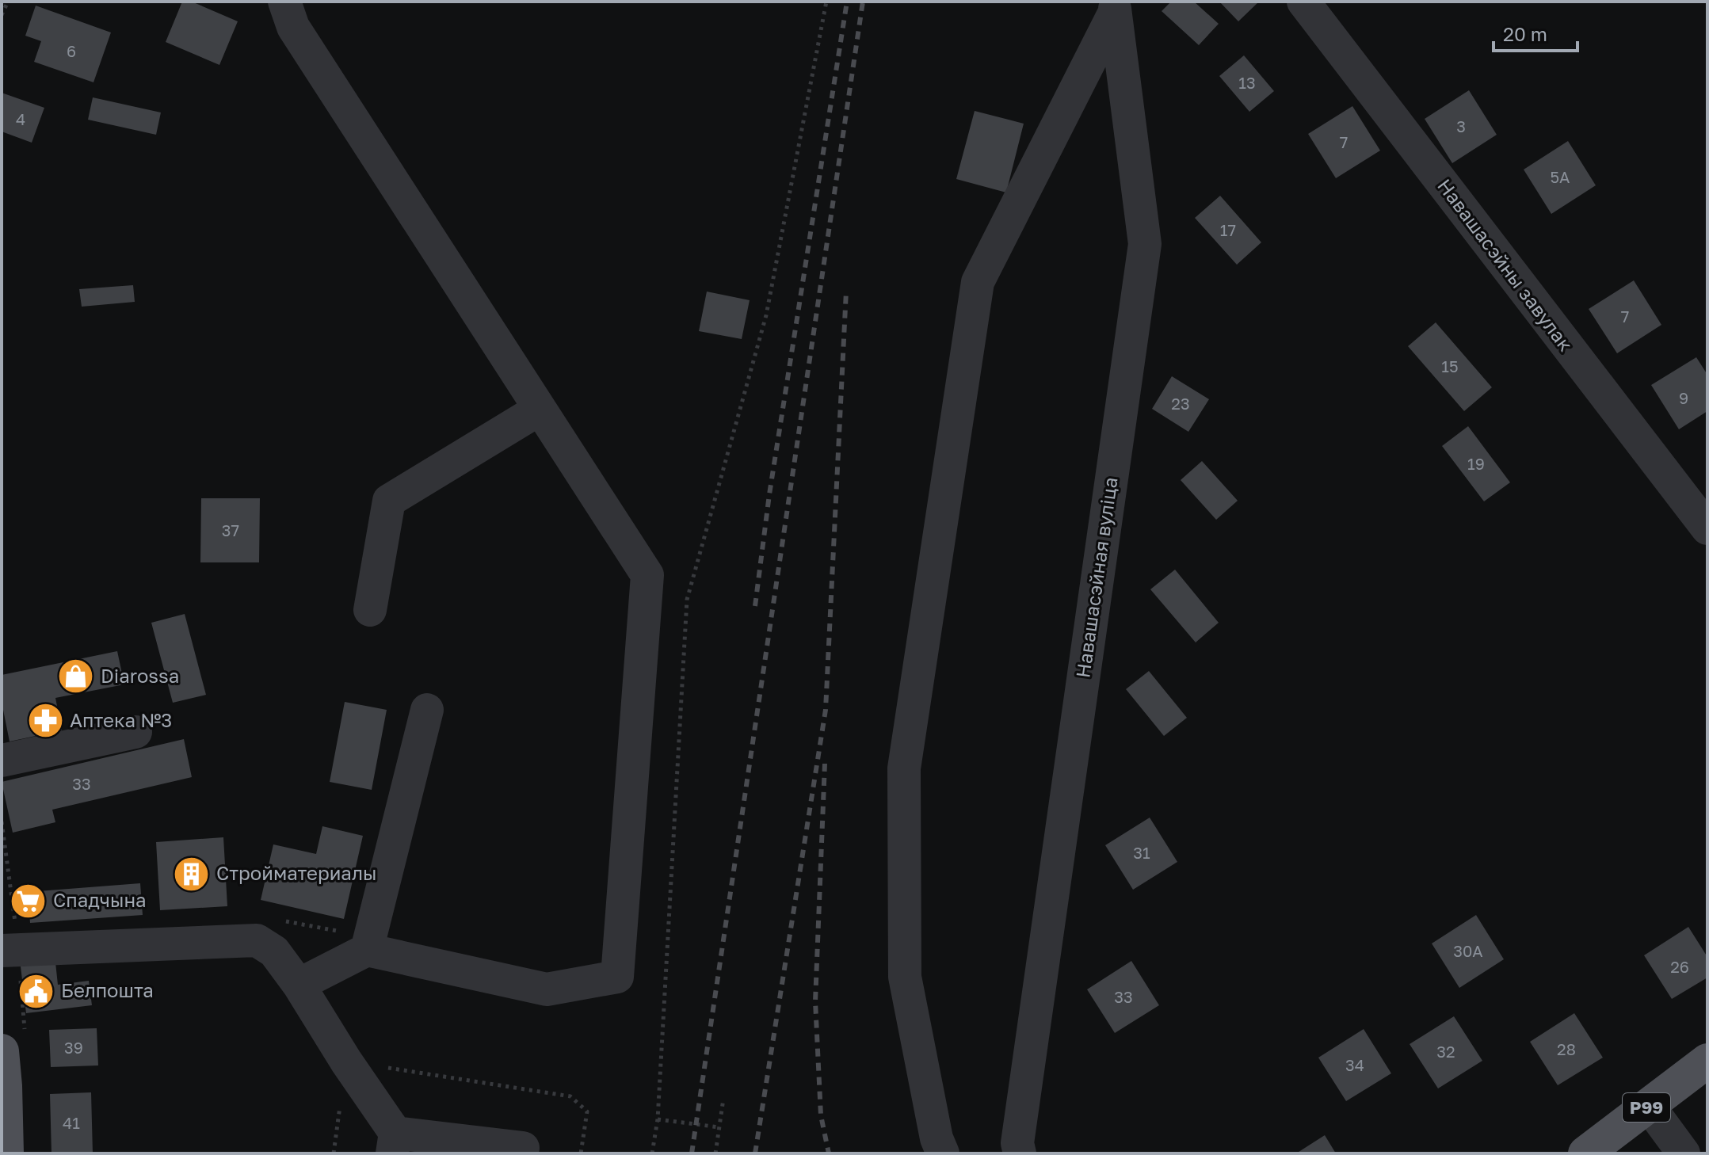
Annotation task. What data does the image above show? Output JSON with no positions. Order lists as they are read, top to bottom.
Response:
{
  "streets": {
    "main road": ["Р99"],
    "street": ["Навашасэйны завулак", "Навашасэйная вуліца"]
  },
  "places": {
    "shop": ["Diarossa"],
    "pharmacy": ["Аптека №3"],
    "building": ["Стройматериалы"],
    "supermarket": ["Спадчына"],
    "public building": ["Белпошта"]
  },
  "house_numbers": [
    "6",
    "13",
    "4",
    "3",
    "7",
    "5А",
    "17",
    "7",
    "15",
    "9",
    "23",
    "19",
    "37",
    "33",
    "31",
    "30А",
    "26",
    "33",
    "39",
    "28",
    "32",
    "34",
    "41"
  ],
  "scale_bar": "20 m"
}
